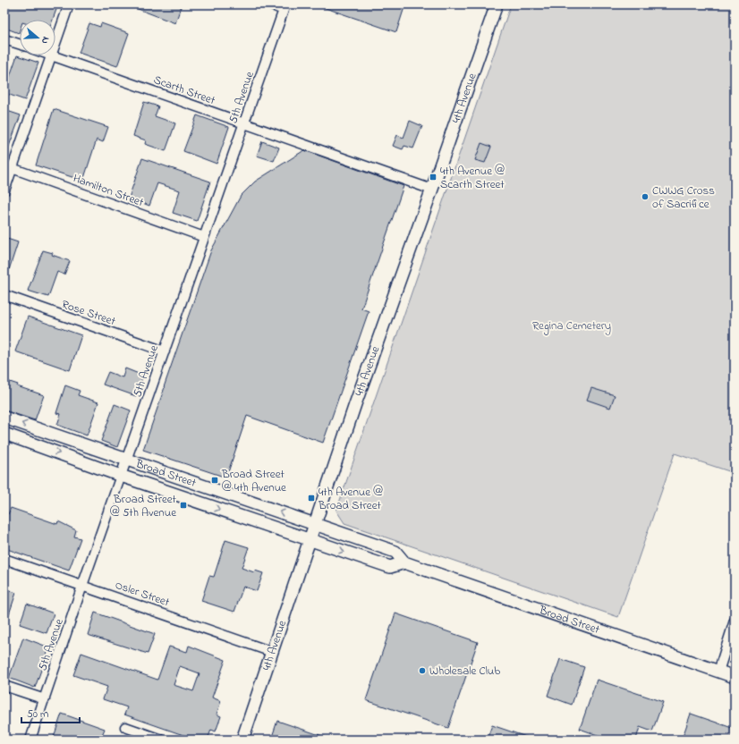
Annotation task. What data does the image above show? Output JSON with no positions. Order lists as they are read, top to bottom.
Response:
{
  "streets": {
    "main road": ["4th Avenue", "Broad Street"],
    "street": [
      "Scarth Street",
      "5th Avenue",
      "Hamilton Street",
      "Rose Street",
      "Osler Street"
    ]
  },
  "crossings": [
    ["Scarth Street", "5th Avenue"],
    ["Scarth Street", "4th Avenue"],
    ["5th Avenue", "Hamilton Street"],
    ["5th Avenue", "Rose Street"],
    ["5th Avenue", "Broad Street"],
    ["5th Avenue", "Osler Street"],
    ["4th Avenue", "Broad Street"],
    ["4th Avenue", "Osler Street"]
  ],
  "parks": ["Regina Cemetery"],
  "places": {
    "transit": [
      "4th Avenue @ Scarth Street",
      "Broad Street @ 4th Avenue",
      "4th Avenue @ Broad Street",
      "Broad Street @ 5th Avenue"
    ],
    "other": ["CWWG Cross of Sacrifice", "Wholesale Club"]
  },
  "scale_bar": "50 m",
  "north": "right"
}
